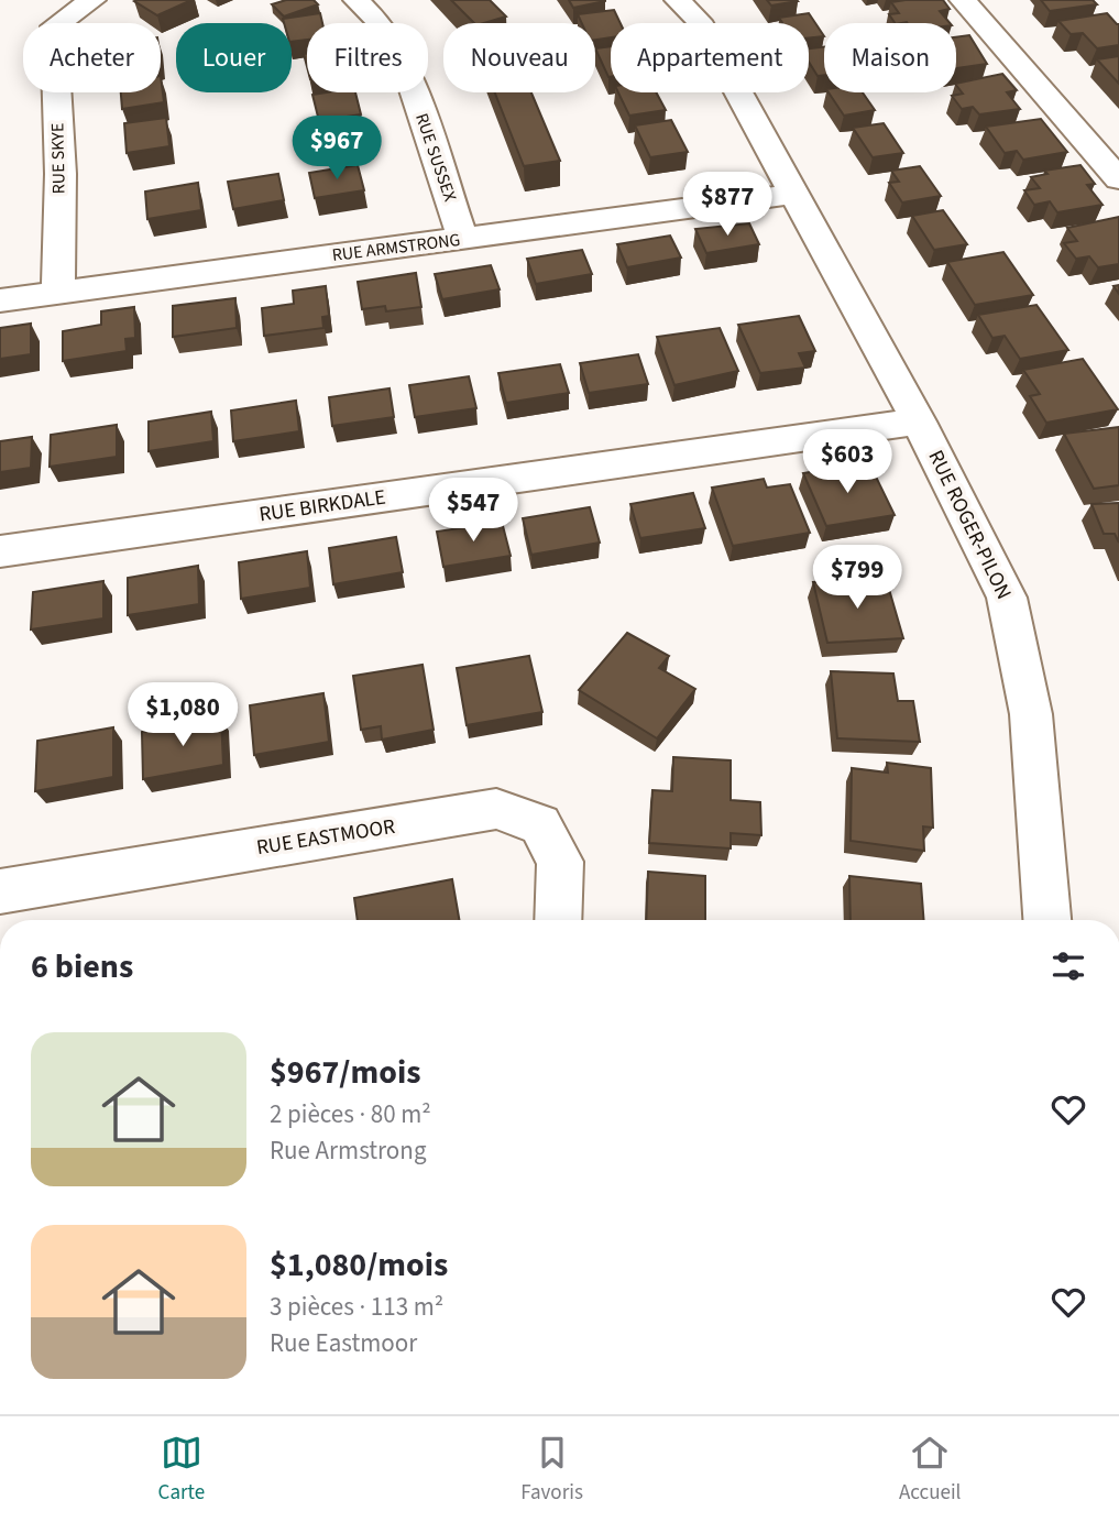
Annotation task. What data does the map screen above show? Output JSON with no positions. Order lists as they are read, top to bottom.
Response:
{
  "streets": {
    "street": [
      "RUE SUSSEX",
      "RUE SKYE",
      "RUE ARMSTRONG",
      "RUE BIRKDALE",
      "RUE ROGER-PILON",
      "RUE EASTMOOR"
    ]
  },
  "crossings": [
    ["RUE SUSSEX", "RUE ARMSTRONG"],
    ["RUE SKYE", "RUE ARMSTRONG"],
    ["RUE ARMSTRONG", "RUE ROGER-PILON"],
    ["RUE BIRKDALE", "RUE ROGER-PILON"]
  ],
  "page": {
    "chip": [
      "Acheter",
      "Louer",
      "Filtres",
      "Nouveau",
      "Appartement",
      "Maison"
    ],
    "price": [
      "$967",
      "$877",
      "$603",
      "$547",
      "$799",
      "$1,080"
    ],
    "heading": "6 biens",
    "list": [
      {
        "name": "$967/mois",
        "note": "2 pièces · 80 m² · Rue Armstrong"
      },
      {
        "name": "$1,080/mois",
        "note": "3 pièces · 113 m² · Rue Eastmoor"
      }
    ],
    "tabs": ["Carte", "Favoris", "Accueil"]
  }
}
